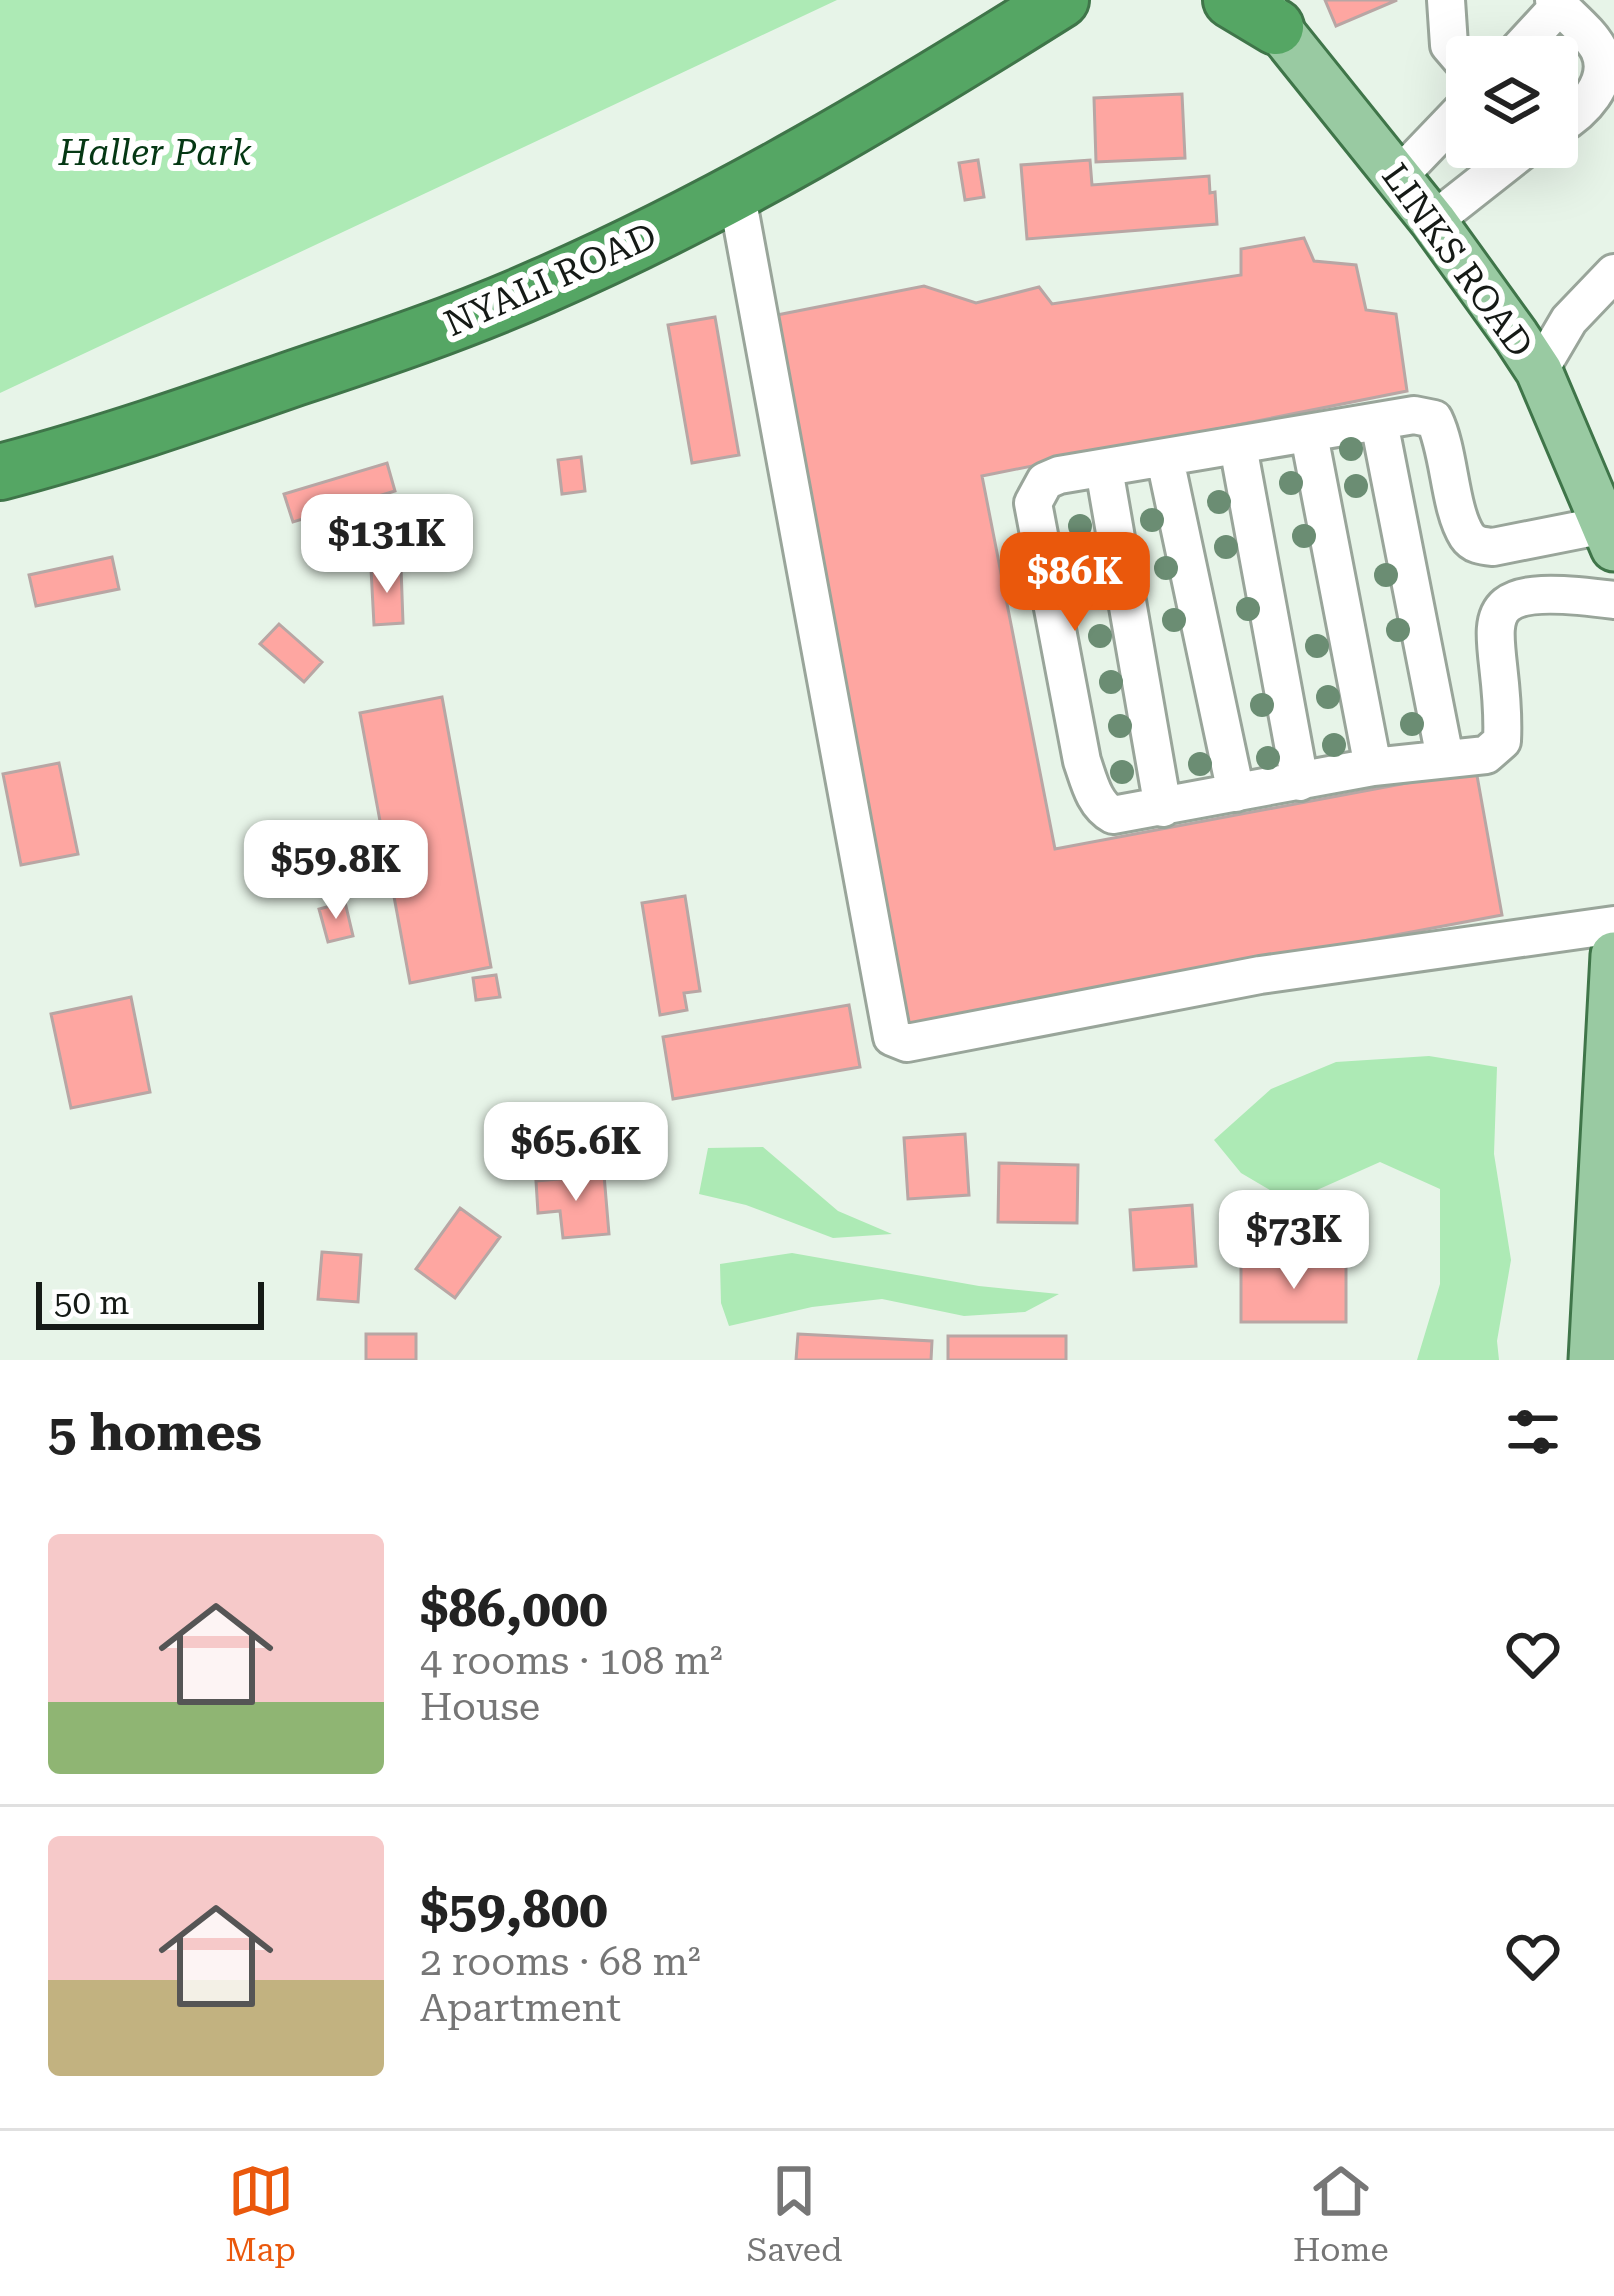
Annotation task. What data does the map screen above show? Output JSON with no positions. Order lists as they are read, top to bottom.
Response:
{
  "streets": {
    "highway": ["NYALI ROAD"],
    "main road": ["LINKS ROAD"]
  },
  "parks": ["Haller Park"],
  "scale_bar": "50 m",
  "page": {
    "price": [
      "$131K",
      "$86K",
      "$59.8K",
      "$65.6K",
      "$73K"
    ],
    "scale": "50 m",
    "heading": "5 homes",
    "list": [
      {
        "name": "$86,000",
        "note": "4 rooms · 108 m² · House"
      },
      {
        "name": "$59,800",
        "note": "2 rooms · 68 m² · Apartment"
      }
    ],
    "tabs": ["Map", "Saved", "Home"]
  }
}
